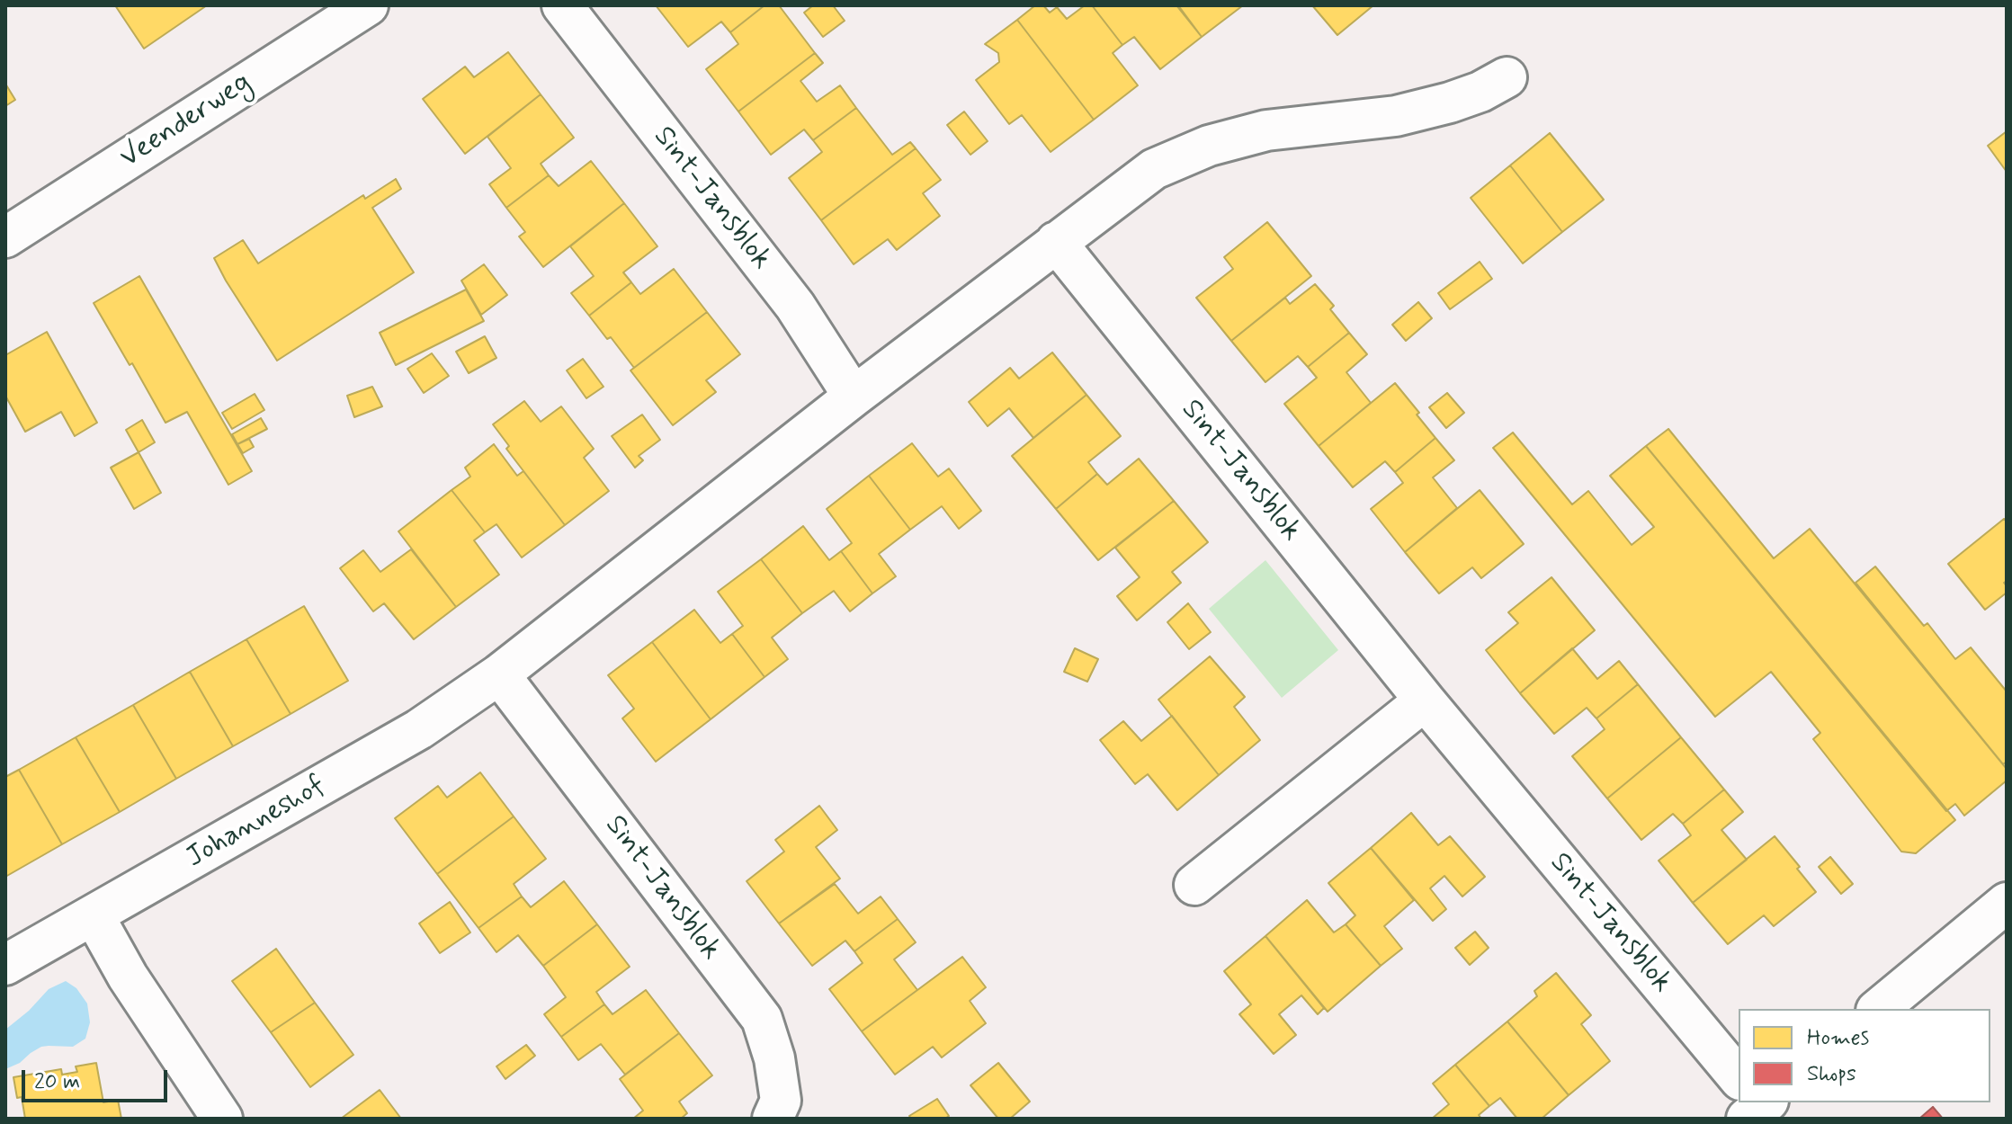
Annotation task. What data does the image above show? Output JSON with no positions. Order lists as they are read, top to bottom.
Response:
{
  "streets": {
    "street": ["Veenderweg", "Sint-Jansblok", "Johanneshof"]
  },
  "crossings": [
    ["Sint-Jansblok", "Johanneshof"]
  ],
  "legend": ["Homes", "Shops"],
  "scale_bar": "20 m"
}
